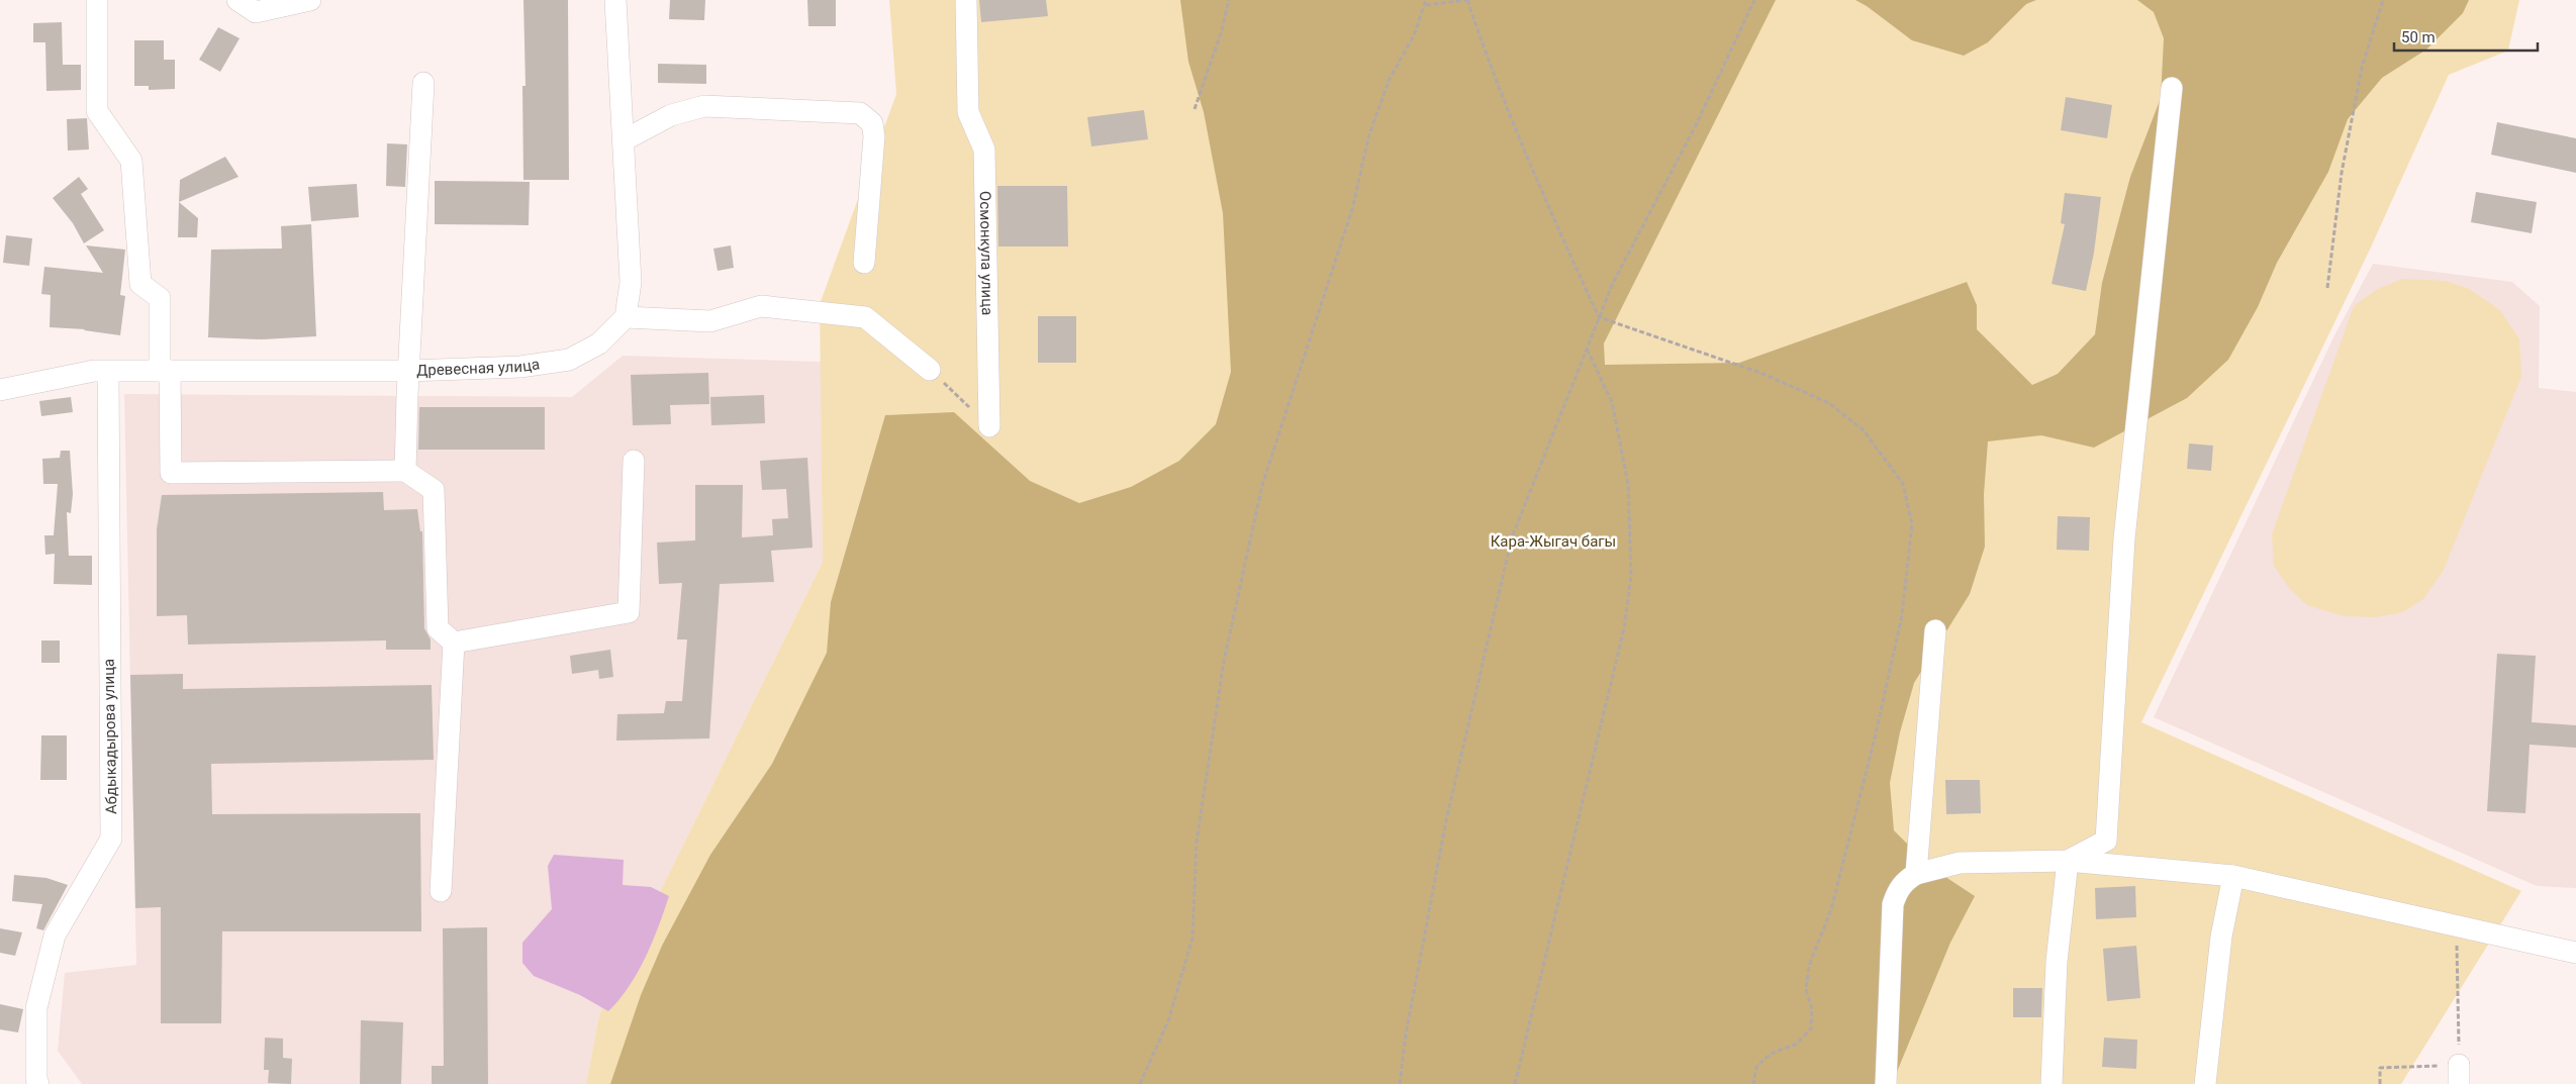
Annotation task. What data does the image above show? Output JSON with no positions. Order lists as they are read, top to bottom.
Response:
{
  "streets": {
    "street": ["Осмонкула улица", "Древесная улица", "Абдыкадырова улица"]
  },
  "crossings": [
    ["Древесная улица", "Абдыкадырова улица"]
  ],
  "parks": ["Кара-Жыгач багы"],
  "scale_bar": "50 m"
}
